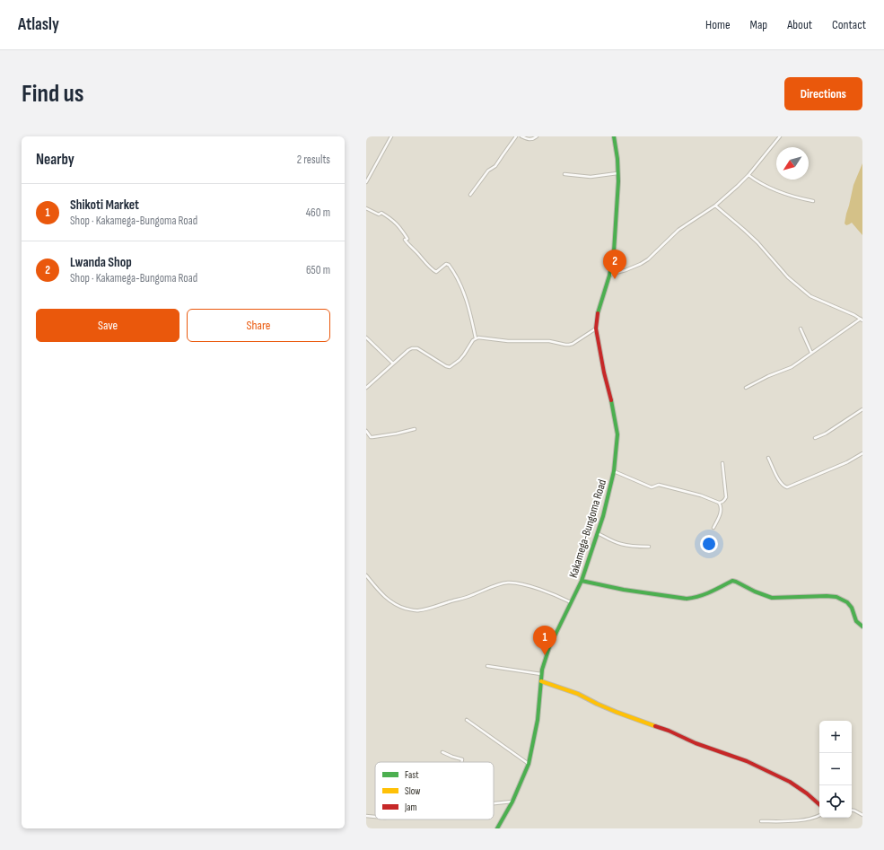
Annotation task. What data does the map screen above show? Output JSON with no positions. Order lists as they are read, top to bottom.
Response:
{
  "streets": {
    "main road": ["Kakamega-Bungoma Road"]
  },
  "legend": ["Fast", "Slow", "Jam"],
  "north": "bottom left",
  "page": {
    "header": "Atlasly",
    "nav": [
      "Home",
      "Map",
      "About",
      "Contact"
    ],
    "buttons": [
      "Directions",
      ["Save", "Share"]
    ],
    "title": "Find us",
    "heading": ["Nearby", "2 results"],
    "list": [
      {
        "mark": "1",
        "name": "Shikoti Market",
        "note": "Shop · Kakamega-Bungoma Road",
        "value": "460 m"
      },
      {
        "mark": "2",
        "name": "Lwanda Shop",
        "note": "Shop · Kakamega-Bungoma Road",
        "value": "650 m"
      }
    ],
    "pins": ["2", "1"],
    "map_buttons": ["+", "−"]
  }
}
